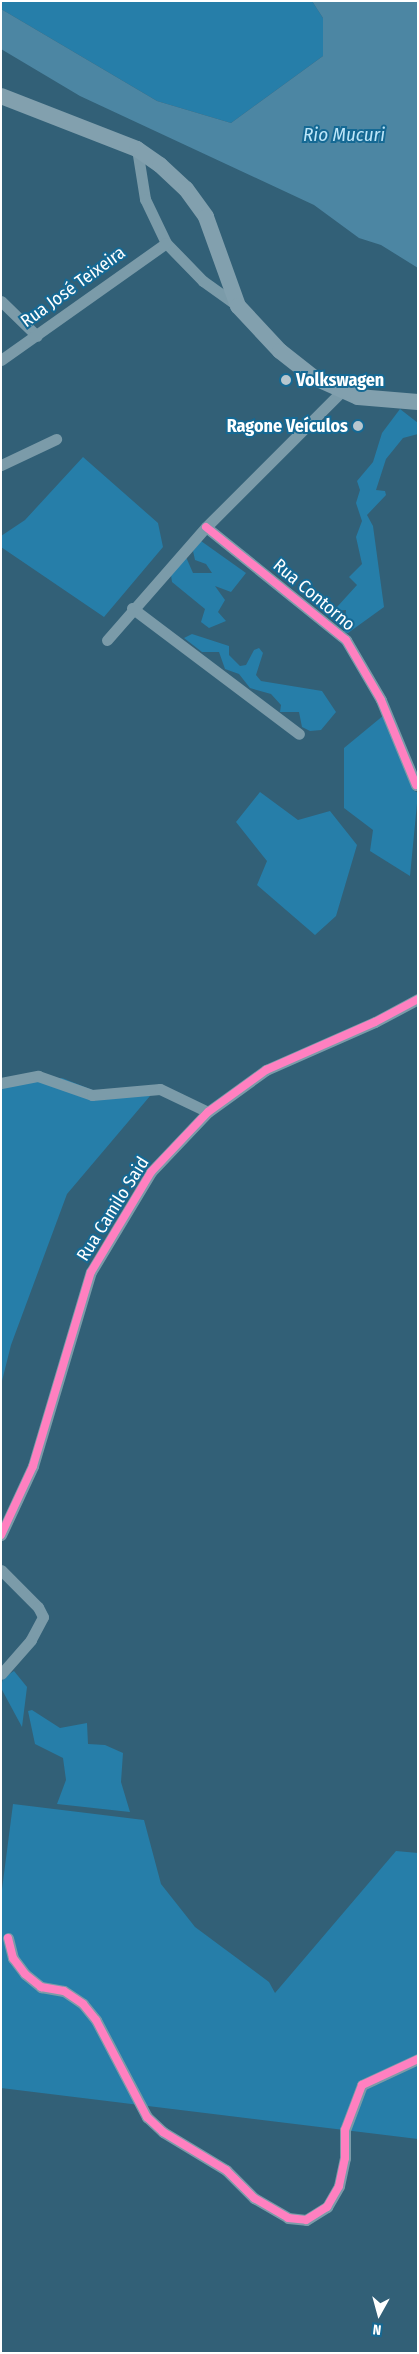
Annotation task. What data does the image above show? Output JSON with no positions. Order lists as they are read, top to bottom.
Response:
{
  "streets": {
    "street": ["Rua José Teixeira", "Rua Contorno", "Rua Camilo Said"]
  },
  "water": ["Rio Mucuri"],
  "places": ["Volkswagen", "Ragone Veículos"],
  "north": "bottom"
}
